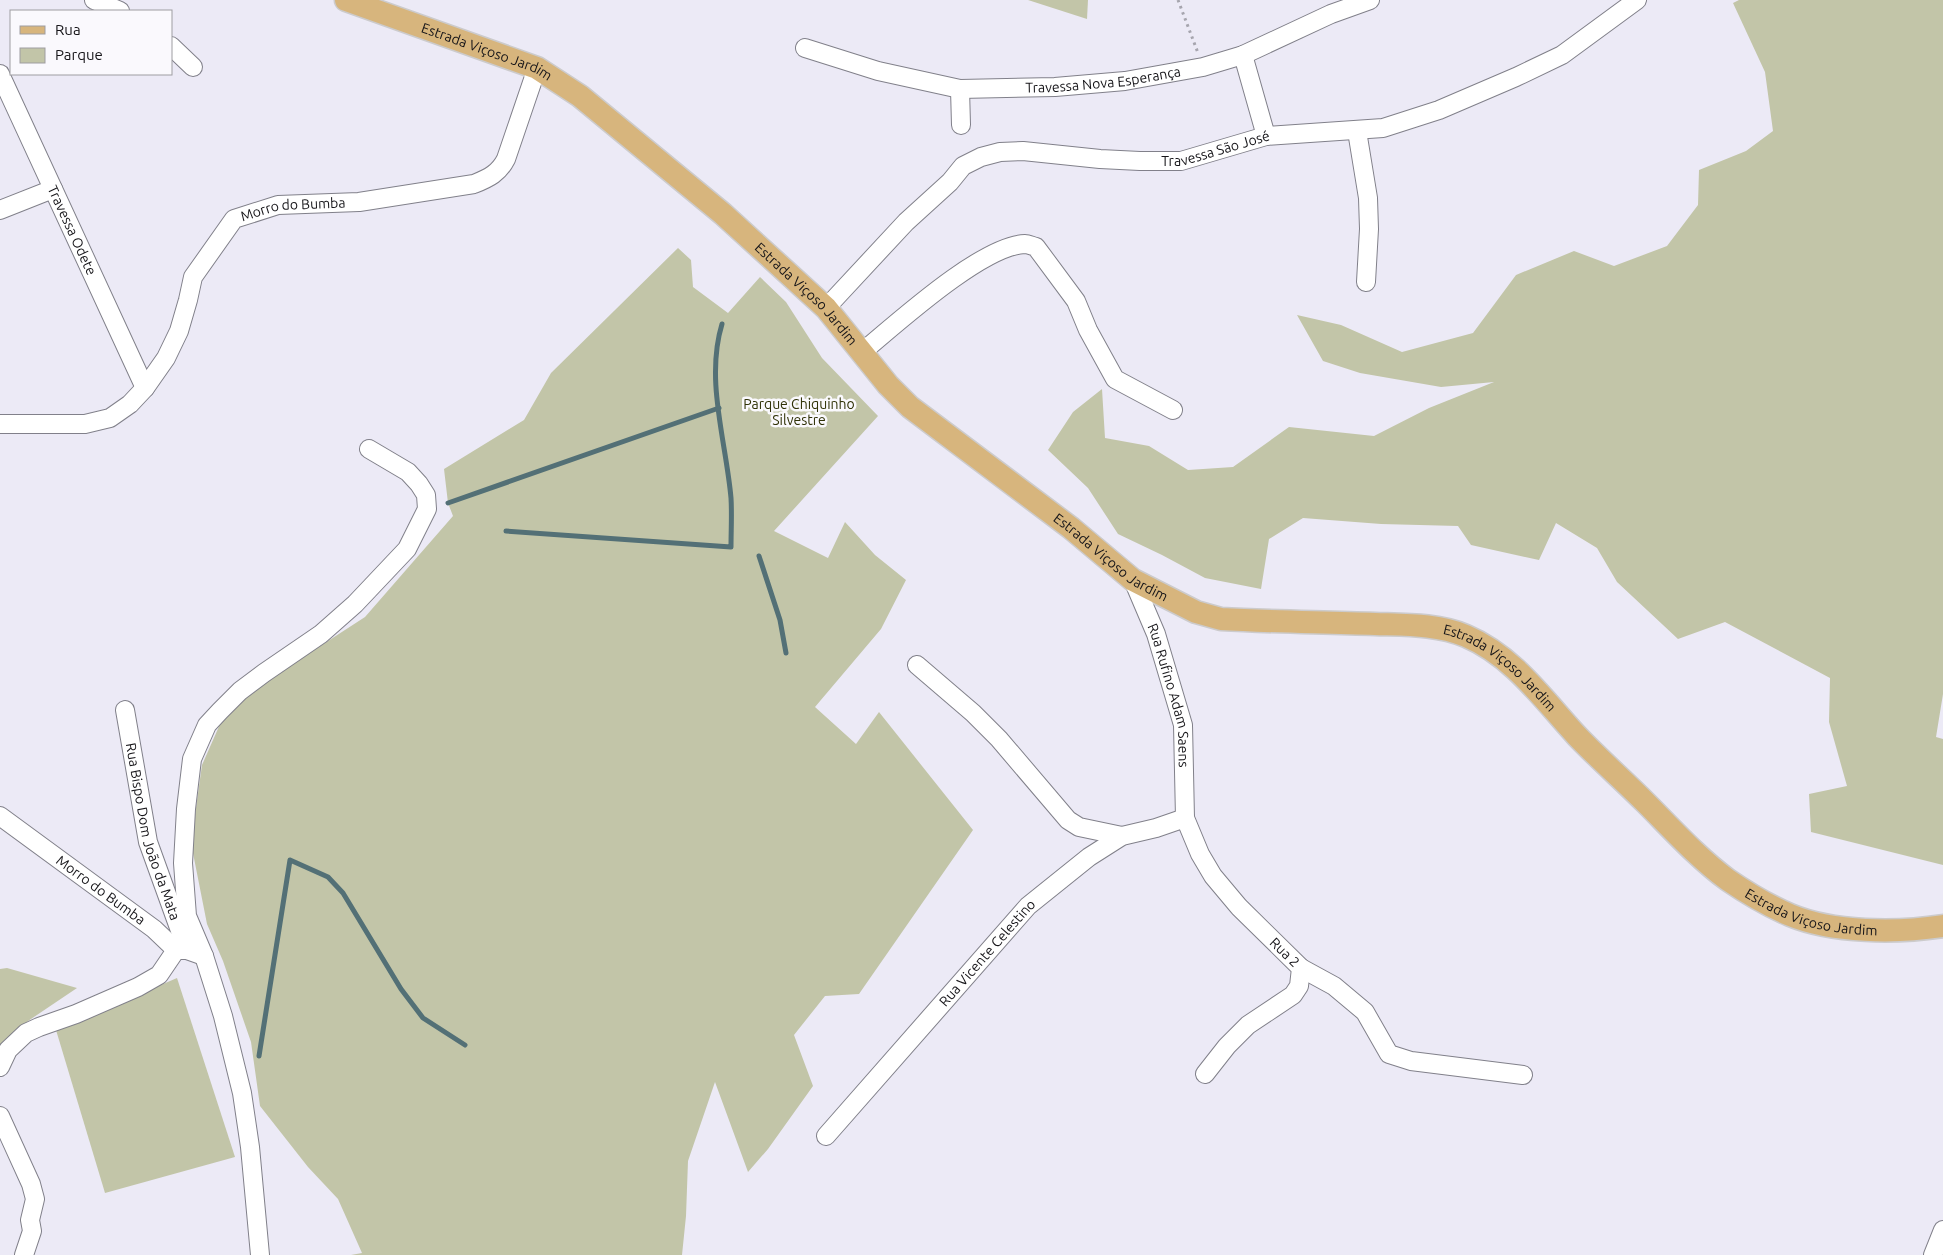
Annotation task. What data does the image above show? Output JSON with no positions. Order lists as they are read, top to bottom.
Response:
{
  "streets": {
    "main road": ["Estrada Viçoso Jardim"],
    "street": [
      "Travessa Nova Esperança",
      "Travessa São José",
      "Morro do Bumba",
      "Travessa Odete",
      "Rua Rufino Adam Saens",
      "Rua Bispo Dom João da Mata",
      "Rua Vicente Celestino",
      "Rua 2"
    ]
  },
  "crossings": [
    ["Estrada Viçoso Jardim", "Travessa São José"],
    ["Estrada Viçoso Jardim", "Morro do Bumba"],
    ["Estrada Viçoso Jardim", "Rua Rufino Adam Saens"],
    ["Morro do Bumba", "Travessa Odete"],
    ["Morro do Bumba", "Rua Bispo Dom João da Mata"],
    ["Rua Rufino Adam Saens", "Rua Vicente Celestino"],
    ["Rua Rufino Adam Saens", "Rua 2"],
    ["Rua Vicente Celestino", "Rua 2"]
  ],
  "parks": ["Parque Chiquinho Silvestre"],
  "legend": ["Rua", "Parque"]
}
